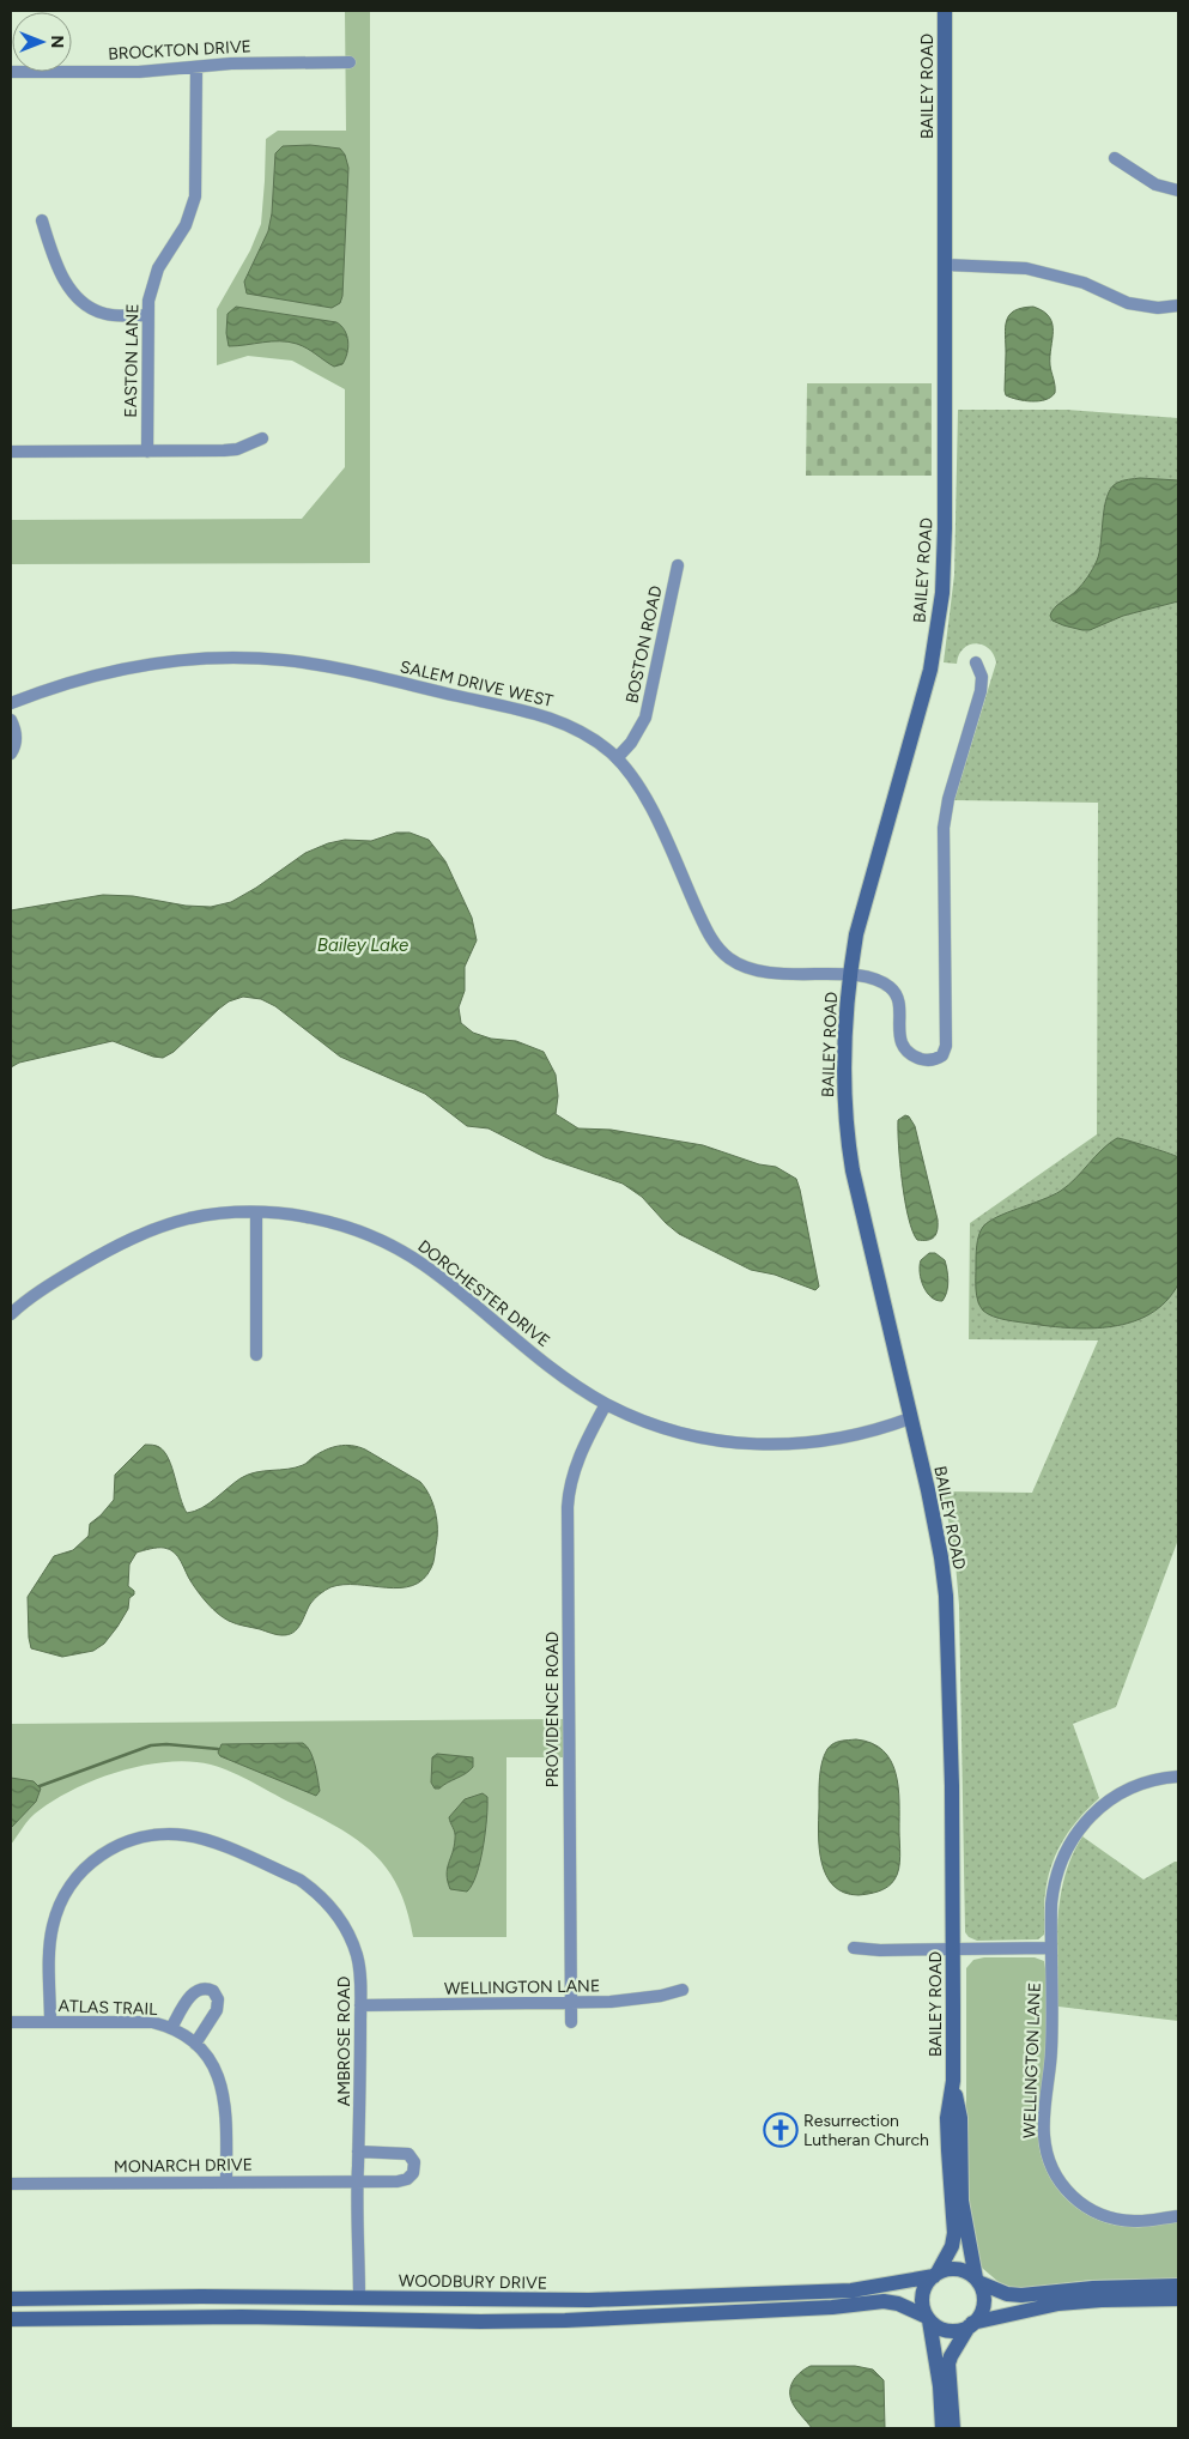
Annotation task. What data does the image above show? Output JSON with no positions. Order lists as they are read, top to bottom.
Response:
{
  "streets": {
    "main road": ["BAILEY ROAD", "WOODBURY DRIVE"],
    "street": [
      "BROCKTON DRIVE",
      "EASTON LANE",
      "BOSTON ROAD",
      "SALEM DRIVE WEST",
      "DORCHESTER DRIVE",
      "PROVIDENCE ROAD",
      "WELLINGTON LANE",
      "ATLAS TRAIL",
      "AMBROSE ROAD",
      "MONARCH DRIVE"
    ]
  },
  "crossings": [
    ["BROCKTON DRIVE", "EASTON LANE"],
    ["BAILEY ROAD", "SALEM DRIVE WEST"],
    ["BAILEY ROAD", "DORCHESTER DRIVE"],
    ["BAILEY ROAD", "WOODBURY DRIVE"],
    ["BOSTON ROAD", "SALEM DRIVE WEST"],
    ["DORCHESTER DRIVE", "PROVIDENCE ROAD"],
    ["PROVIDENCE ROAD", "WELLINGTON LANE"],
    ["WELLINGTON LANE", "AMBROSE ROAD"],
    ["ATLAS TRAIL", "AMBROSE ROAD"],
    ["ATLAS TRAIL", "MONARCH DRIVE"],
    ["AMBROSE ROAD", "MONARCH DRIVE"],
    ["AMBROSE ROAD", "WOODBURY DRIVE"]
  ],
  "water": ["Bailey Lake"],
  "places": {
    "church": ["Resurrection Lutheran Church"]
  },
  "north": "right"
}
